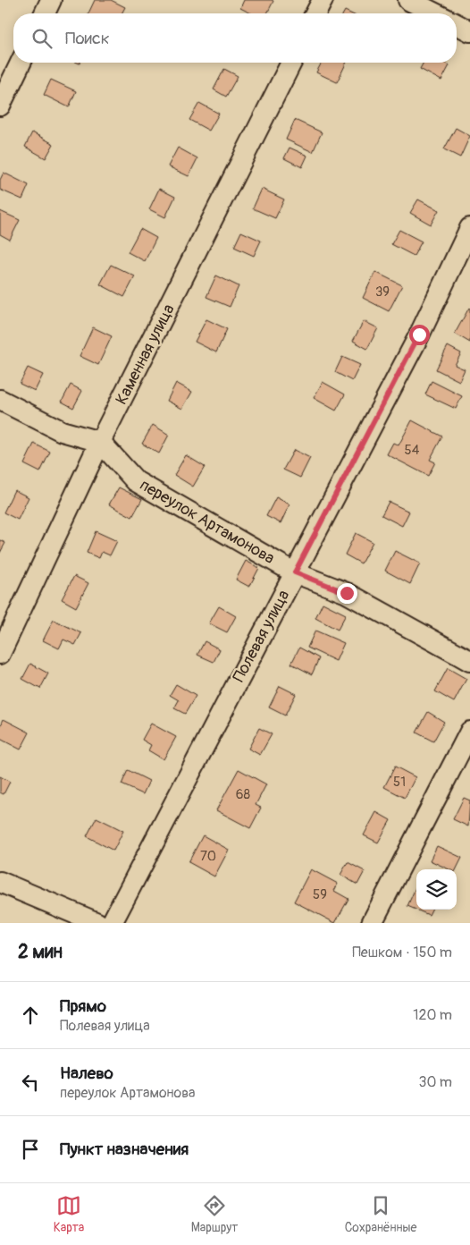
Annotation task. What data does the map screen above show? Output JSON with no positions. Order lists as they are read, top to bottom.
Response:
{
  "streets": {
    "street": ["Каменная улица", "переулок Артамонова", "Полевая улица"]
  },
  "crossings": [
    ["Каменная улица", "переулок Артамонова"],
    ["переулок Артамонова", "Полевая улица"]
  ],
  "house_numbers": [
    "39",
    "54",
    "51",
    "68",
    "70",
    "59"
  ],
  "page": {
    "search": "Поиск",
    "heading": ["2 мин", "Пешком · 150 m"],
    "list": [
      ["Прямо", "Полевая улица", "120 m"],
      ["Налево", "переулок Артамонова", "30 m"],
      "Пункт назначения"
    ],
    "nav": ["Карта", "Маршрут", "Сохранённые"]
  }
}
